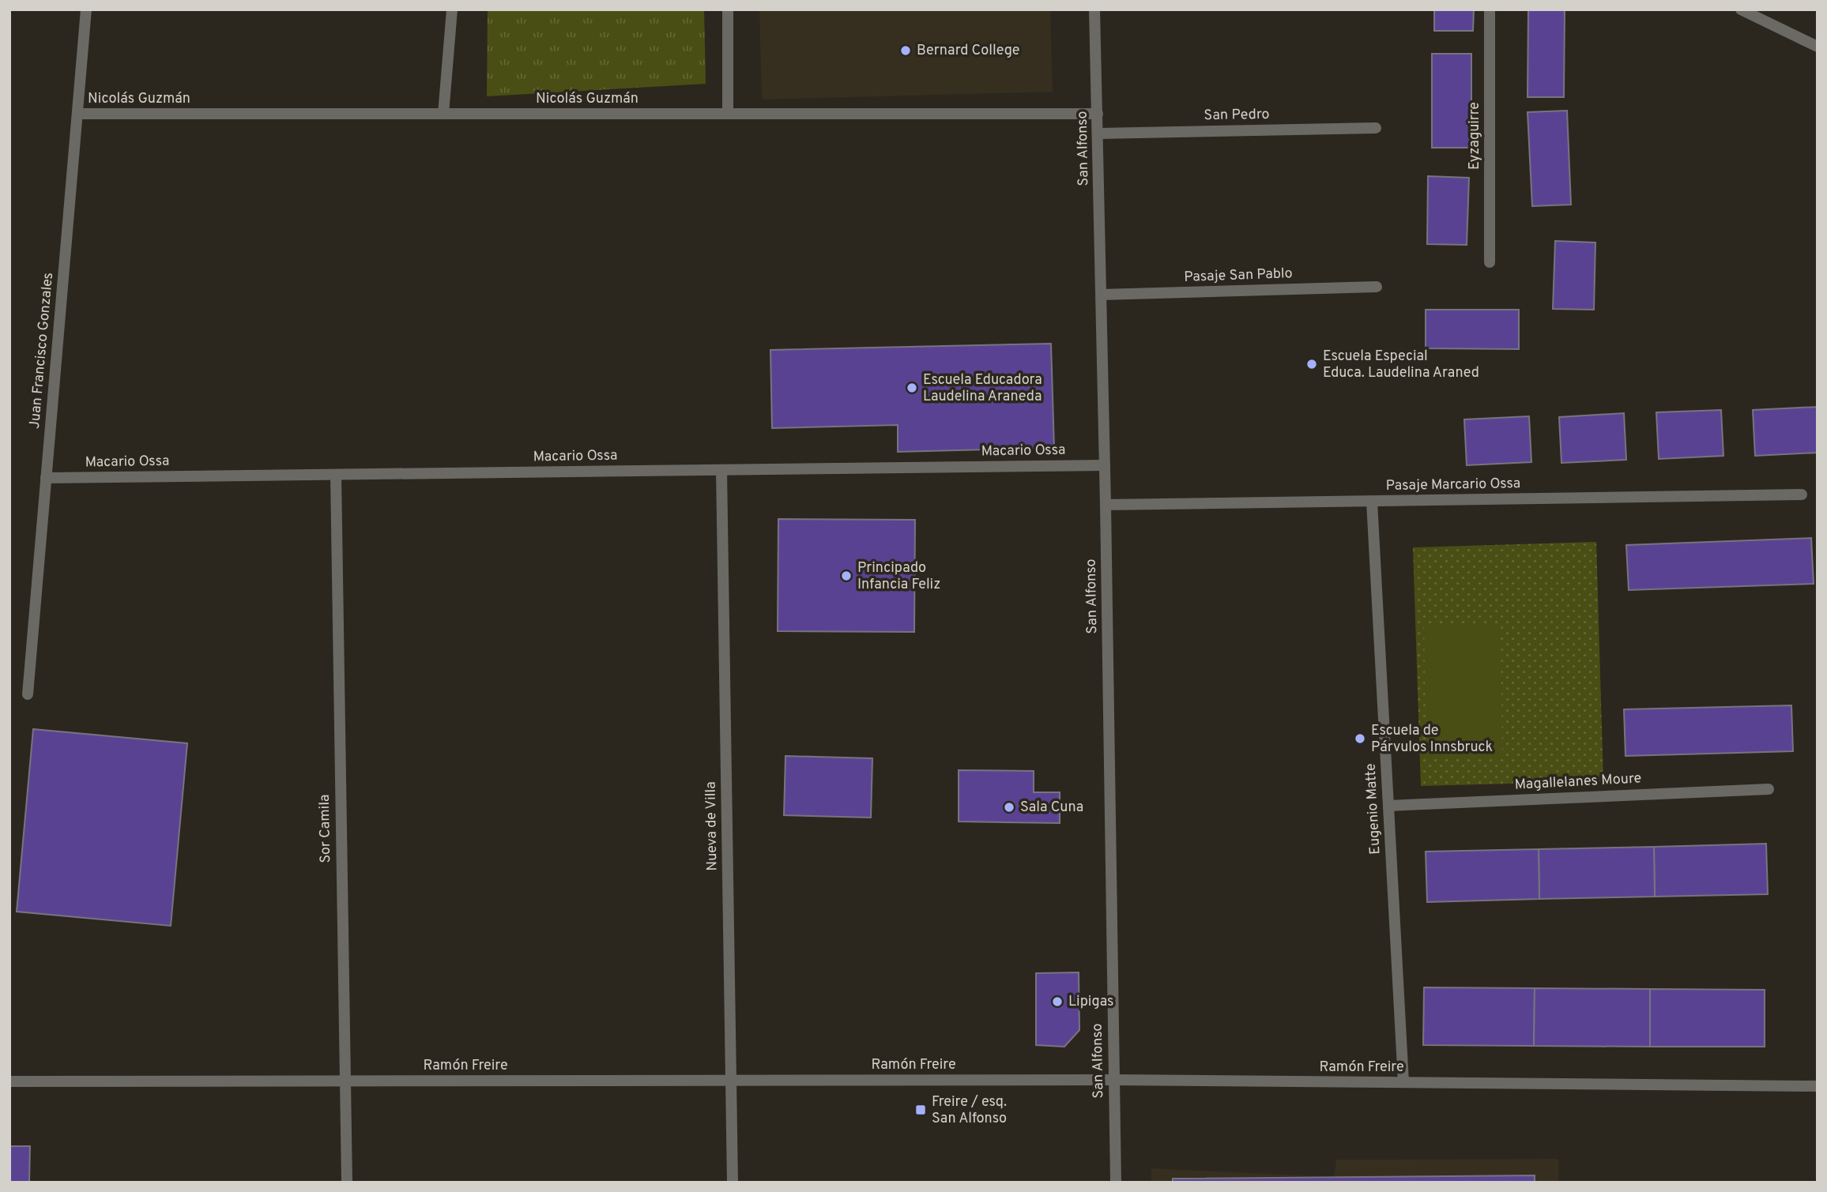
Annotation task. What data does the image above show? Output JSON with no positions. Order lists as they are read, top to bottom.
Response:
{
  "streets": {
    "street": [
      "Nicolás Guzmán",
      "San Pedro",
      "Eyzaguirre",
      "San Alfonso",
      "Pasaje San Pablo",
      "Juan Francisco Gonzales",
      "Macario Ossa",
      "Pasaje Marcario Ossa",
      "Magallelanes Moure",
      "Eugenio Matte",
      "Nueva de Villa",
      "Sor Camila",
      "Ramón Freire"
    ]
  },
  "crossings": [
    ["Nicolás Guzmán", "San Alfonso"],
    ["Nicolás Guzmán", "Juan Francisco Gonzales"],
    ["San Pedro", "San Alfonso"],
    ["San Alfonso", "Pasaje San Pablo"],
    ["San Alfonso", "Macario Ossa"],
    ["San Alfonso", "Pasaje Marcario Ossa"],
    ["San Alfonso", "Ramón Freire"],
    ["Juan Francisco Gonzales", "Macario Ossa"],
    ["Macario Ossa", "Nueva de Villa"],
    ["Macario Ossa", "Sor Camila"],
    ["Pasaje Marcario Ossa", "Eugenio Matte"],
    ["Magallelanes Moure", "Eugenio Matte"],
    ["Eugenio Matte", "Ramón Freire"],
    ["Nueva de Villa", "Ramón Freire"],
    ["Sor Camila", "Ramón Freire"]
  ],
  "places": {
    "other": [
      "Bernard College",
      "Escuela Especial Educa. Laudelina Araned",
      "Escuela Educadora Laudelina Araneda",
      "Principado Infancia Feliz",
      "Escuela de Párvulos Innsbruck",
      "Sala Cuna",
      "Lipigas"
    ],
    "transit": ["Freire / esq. San Alfonso"]
  }
}
